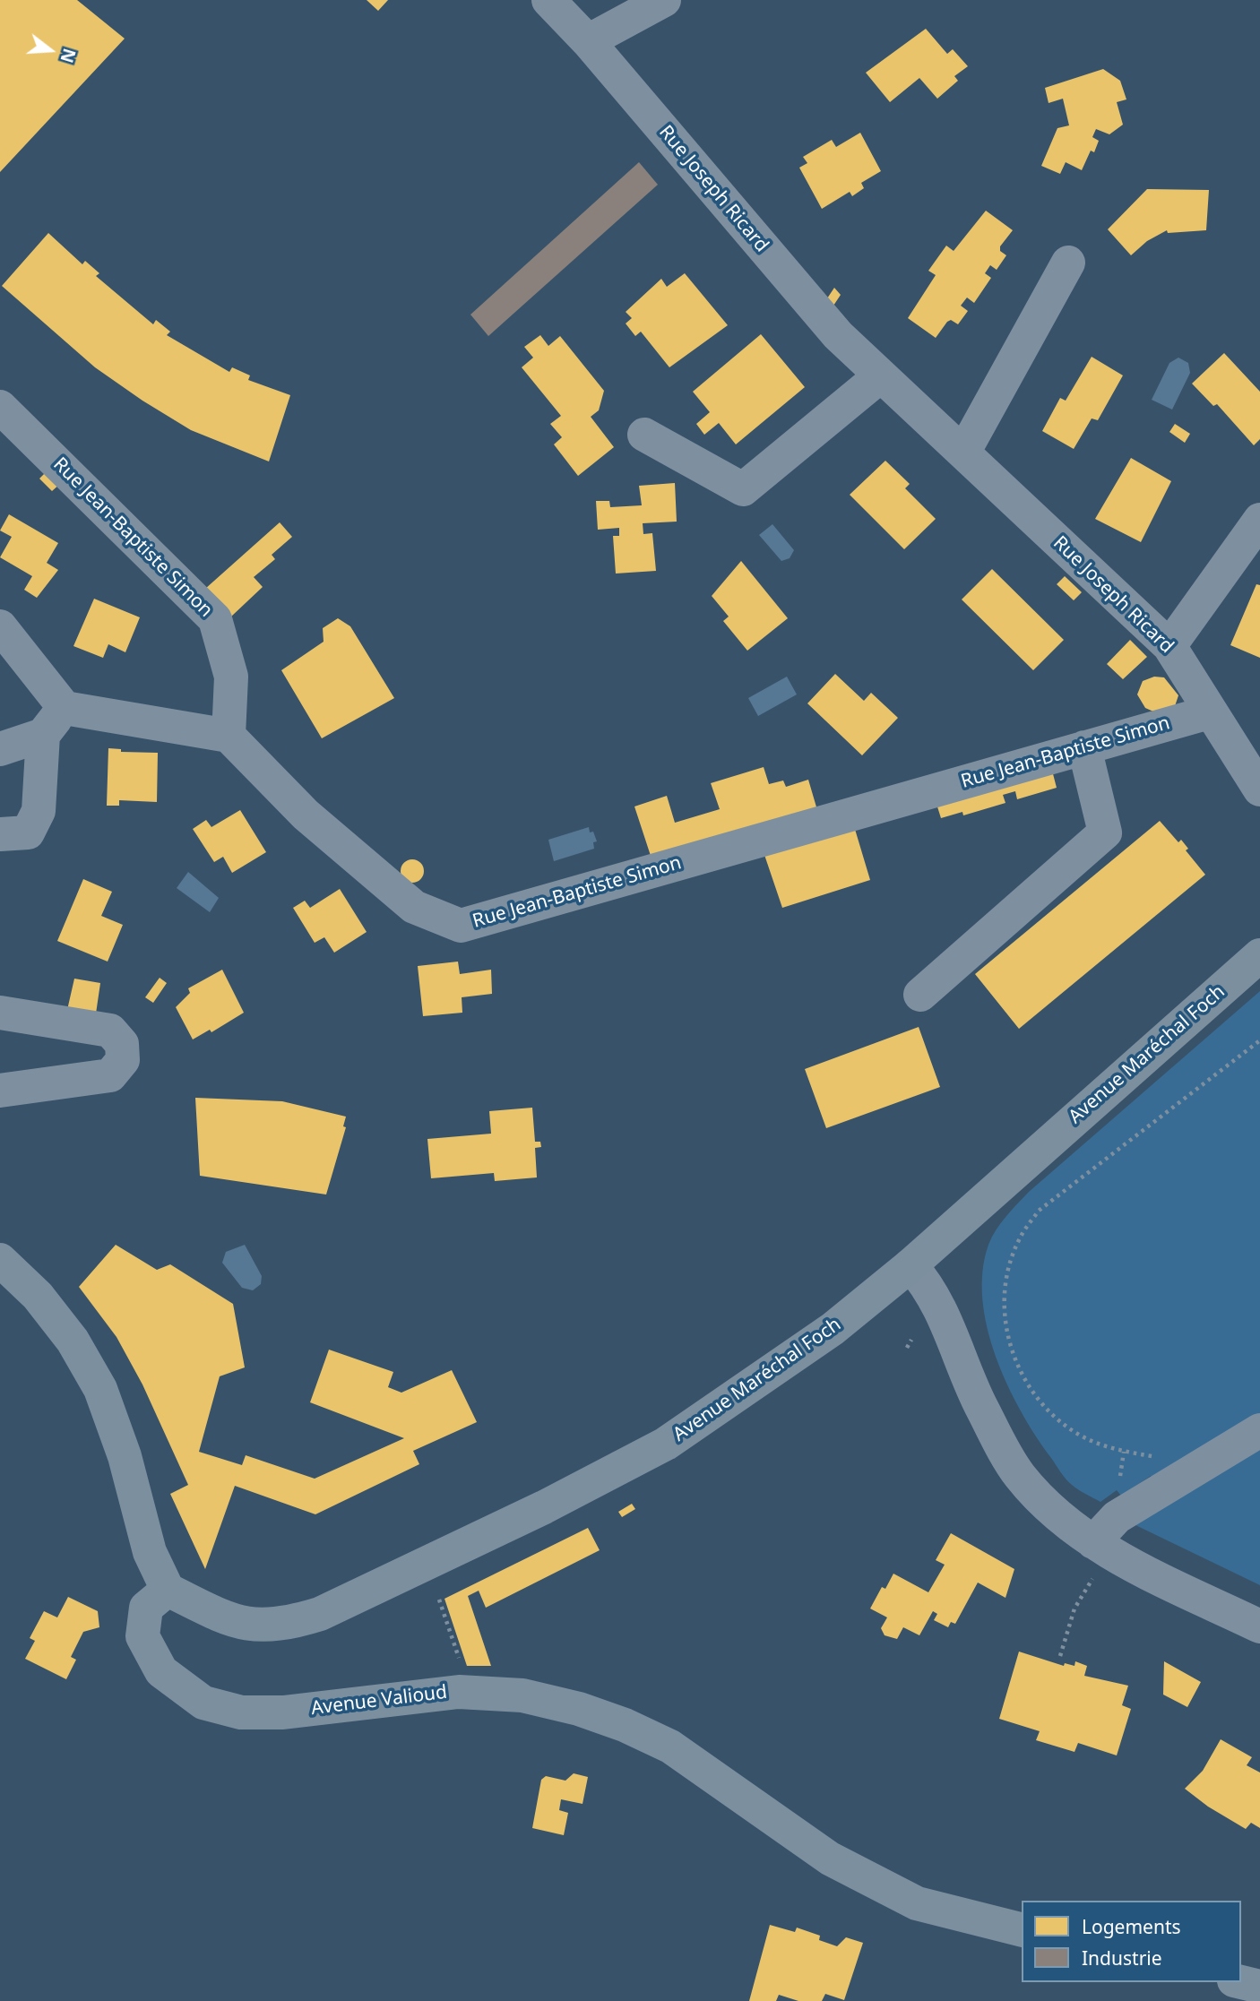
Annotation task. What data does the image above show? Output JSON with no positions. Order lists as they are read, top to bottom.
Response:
{
  "streets": {
    "main road": ["Avenue Maréchal Foch", "Avenue Valioud"],
    "street": ["Rue Joseph Ricard", "Rue Jean-Baptiste Simon"]
  },
  "crossings": [
    ["Rue Joseph Ricard", "Rue Jean-Baptiste Simon"],
    ["Avenue Maréchal Foch", "Avenue Valioud"]
  ],
  "legend": ["Logements", "Industrie"],
  "north": "right"
}
